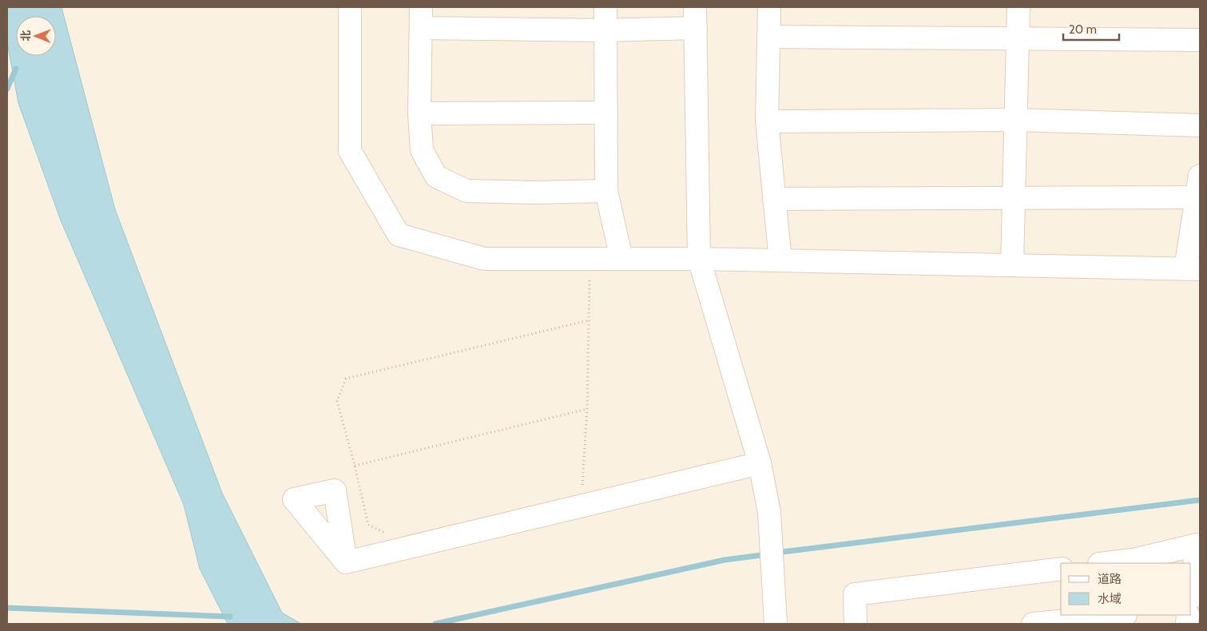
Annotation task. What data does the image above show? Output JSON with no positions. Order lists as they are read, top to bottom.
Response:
{
  "legend": ["道路", "水域"],
  "scale_bar": "20 m",
  "north": "left"
}
